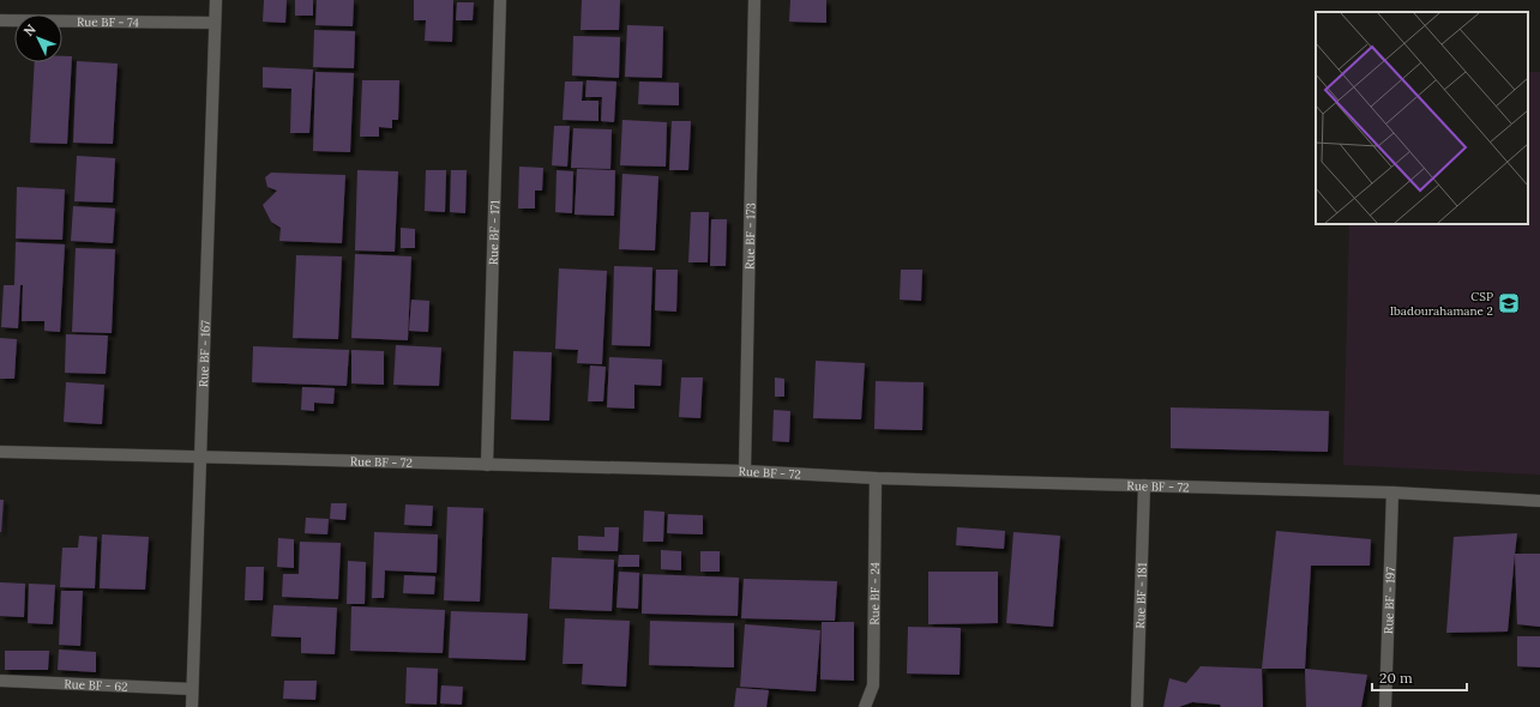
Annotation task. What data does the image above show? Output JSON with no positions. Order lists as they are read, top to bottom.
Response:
{
  "streets": {
    "street": [
      "Rue BF - 74",
      "Rue BF - 171",
      "Rue BF - 173",
      "Rue BF - 167",
      "Rue BF - 72",
      "Rue BF - 24",
      "Rue BF - 181",
      "Rue BF - 197",
      "Rue BF - 62"
    ]
  },
  "crossings": [
    ["Rue BF - 74", "Rue BF - 167"],
    ["Rue BF - 171", "Rue BF - 72"],
    ["Rue BF - 173", "Rue BF - 72"],
    ["Rue BF - 167", "Rue BF - 72"],
    ["Rue BF - 167", "Rue BF - 62"],
    ["Rue BF - 72", "Rue BF - 24"],
    ["Rue BF - 72", "Rue BF - 181"],
    ["Rue BF - 72", "Rue BF - 197"]
  ],
  "places": {
    "school or university": ["CSP Ibadourahamane 2"]
  },
  "scale_bar": "20 m",
  "north": "top left"
}
